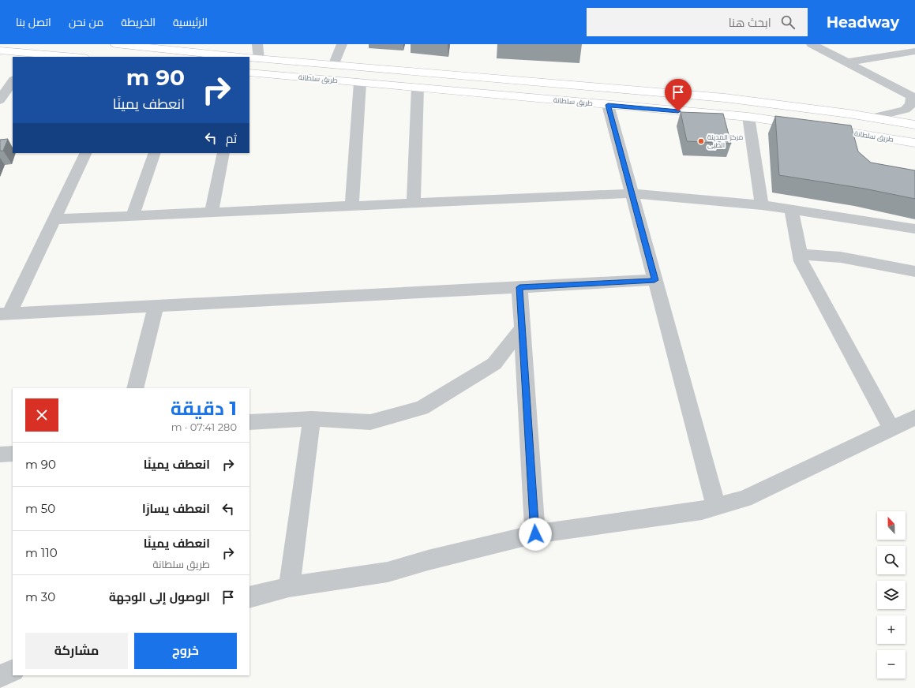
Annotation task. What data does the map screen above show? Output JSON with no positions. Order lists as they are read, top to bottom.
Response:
{
  "streets": {
    "main road": ["طريق سلطانة"]
  },
  "places": ["مرکز المدینة الطبی"],
  "north": "top",
  "page": {
    "header": "Headway",
    "search": "ابحث هنا",
    "nav": [
      "الرئيسية",
      "الخريطة",
      "من نحن",
      "اتصل بنا"
    ],
    "turn": ["90 m", "انعطف يمينًا"],
    "then": "ثم",
    "heading": ["1 دقيقة", "280 m · 07:41"],
    "list": [
      {
        "name": "انعطف يمينًا",
        "value": "90 m"
      },
      {
        "name": "انعطف يسارًا",
        "value": "50 m"
      },
      {
        "name": "انعطف يمينًا",
        "note": "طريق سلطانة",
        "value": "110 m"
      },
      {
        "name": "الوصول إلى الوجهة",
        "value": "30 m"
      }
    ],
    "map_buttons": ["+", "−"],
    "buttons": ["خروج", "مشاركة"]
  }
}
